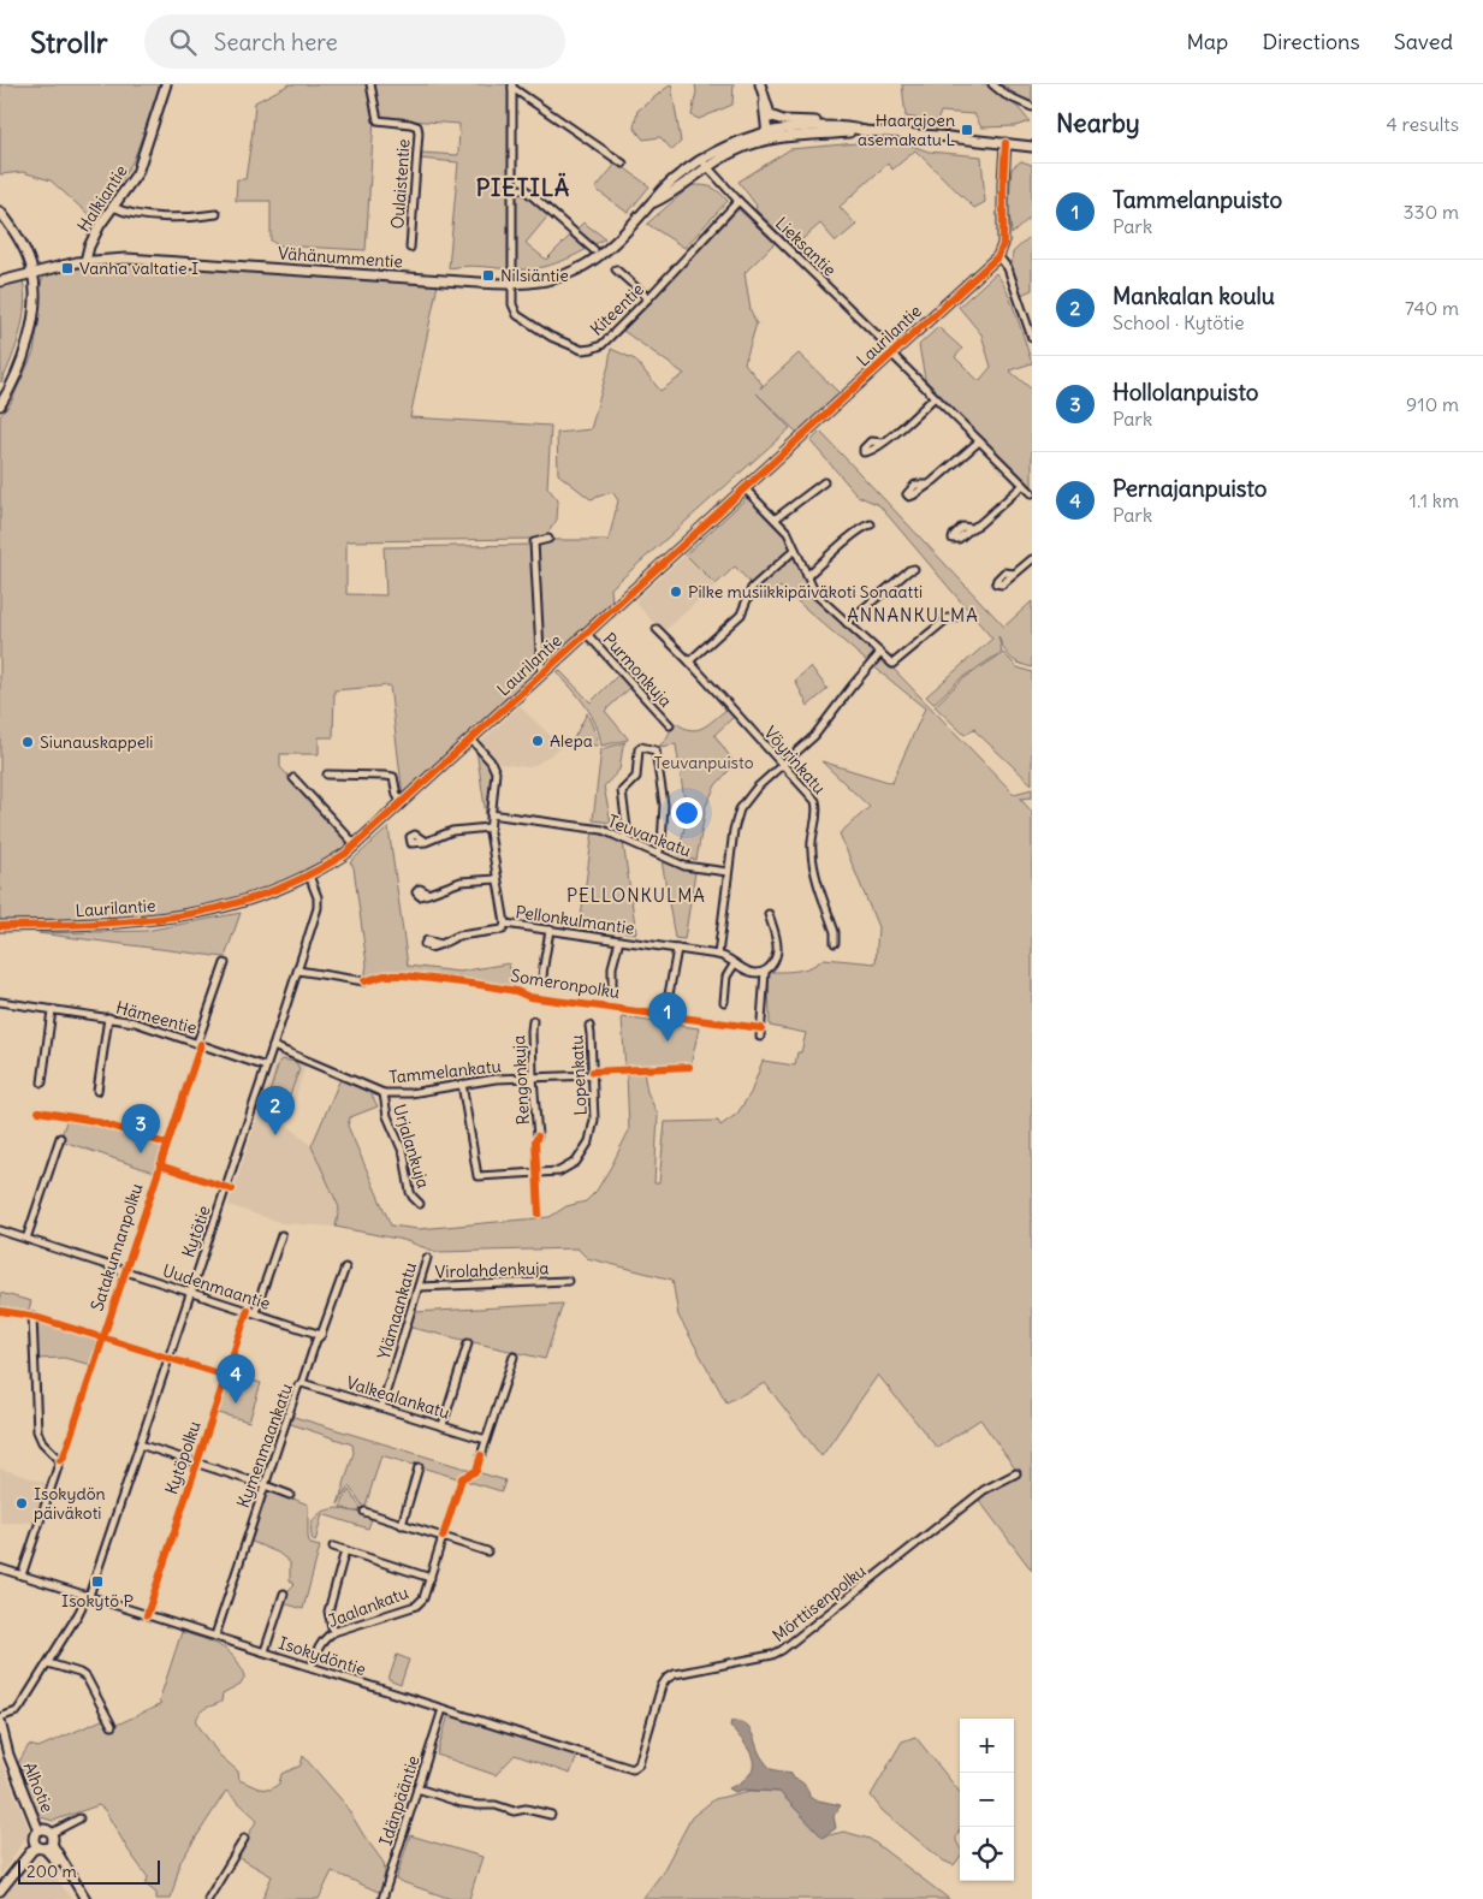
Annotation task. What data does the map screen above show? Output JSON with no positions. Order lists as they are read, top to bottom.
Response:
{
  "streets": {
    "street": [
      "Oulaistentie",
      "Halkiantie",
      "Lieksantie",
      "Vähänummentie",
      "Kiteentie",
      "Laurilantie",
      "Purmonkuja",
      "Vöyrinkatu",
      "Teuvankatu",
      "Pellonkulmantie",
      "Hämeentie",
      "Tammelankatu",
      "Lopenkatu",
      "Rengonkuja",
      "Urjalankuja",
      "Kytötie",
      "Virolahdenkuja",
      "Uudenmaantie",
      "Ylämaankatu",
      "Valkealankatu",
      "Kymenmaankatu",
      "Mörttisenpolku",
      "Jaalankatu",
      "Isokydöntie",
      "Alhotie",
      "Idänpääntie"
    ],
    "cycle path": ["Someronpolku", "Satakunnanpolku", "Kytöpolku"]
  },
  "crossings": [
    ["Halkiantie", "Vähänummentie"],
    ["Lieksantie", "Vähänummentie"],
    ["Lieksantie", "Kiteentie"],
    ["Lieksantie", "Laurilantie"],
    ["Vähänummentie", "Kiteentie"],
    ["Laurilantie", "Purmonkuja"],
    ["Laurilantie", "Pellonkulmantie"],
    ["Laurilantie", "Kytötie"],
    ["Teuvankatu", "Pellonkulmantie"],
    ["Hämeentie", "Kytötie"],
    ["Tammelankatu", "Lopenkatu"],
    ["Tammelankatu", "Rengonkuja"],
    ["Tammelankatu", "Urjalankuja"],
    ["Tammelankatu", "Kytötie"],
    ["Kytötie", "Uudenmaantie"],
    ["Kytötie", "Isokydöntie"],
    ["Virolahdenkuja", "Ylämaankatu"],
    ["Uudenmaantie", "Kymenmaankatu"],
    ["Ylämaankatu", "Valkealankatu"],
    ["Valkealankatu", "Kymenmaankatu"],
    ["Kymenmaankatu", "Isokydöntie"],
    ["Mörttisenpolku", "Isokydöntie"],
    ["Jaalankatu", "Isokydöntie"],
    ["Isokydöntie", "Idänpääntie"]
  ],
  "districts": ["PIETILÄ", "ANNANKULMA", "PELLONKULMA"],
  "parks": ["Teuvanpuisto"],
  "places": {
    "transit": [
      "Haarajoen asemakatu L",
      "Vanha valtatie I",
      "Nilsiäntie",
      "Isokytö P"
    ],
    "other": [
      "Pilke musiikkipäiväkoti Sonaatti",
      "Alepa",
      "Siunauskappeli",
      "Isokydön päiväkoti"
    ]
  },
  "scale_bar": "200 m",
  "page": {
    "header": "Strollr",
    "search": "Search here",
    "nav": ["Map", "Directions", "Saved"],
    "heading": ["Nearby", "4 results"],
    "list": [
      {
        "mark": "1",
        "name": "Tammelanpuisto",
        "note": "Park",
        "value": "330 m"
      },
      {
        "mark": "2",
        "name": "Mankalan koulu",
        "note": "School · Kytötie",
        "value": "740 m"
      },
      {
        "mark": "3",
        "name": "Hollolanpuisto",
        "note": "Park",
        "value": "910 m"
      },
      {
        "mark": "4",
        "name": "Pernajanpuisto",
        "note": "Park",
        "value": "1.1 km"
      }
    ],
    "pins": [
      "1",
      "2",
      "3",
      "4"
    ],
    "map_buttons": ["+", "−"],
    "scale": "200 m"
  }
}
